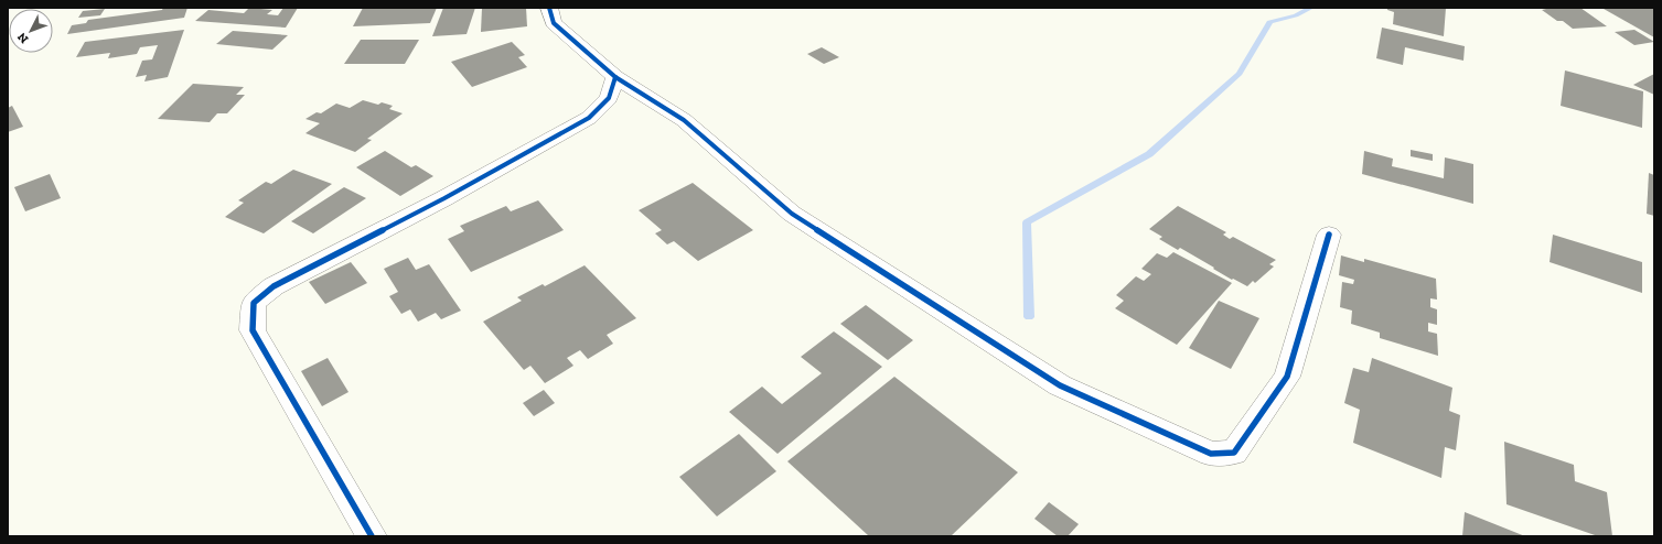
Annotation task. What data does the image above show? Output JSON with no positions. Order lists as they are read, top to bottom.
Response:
{
  "north": "bottom left"
}
